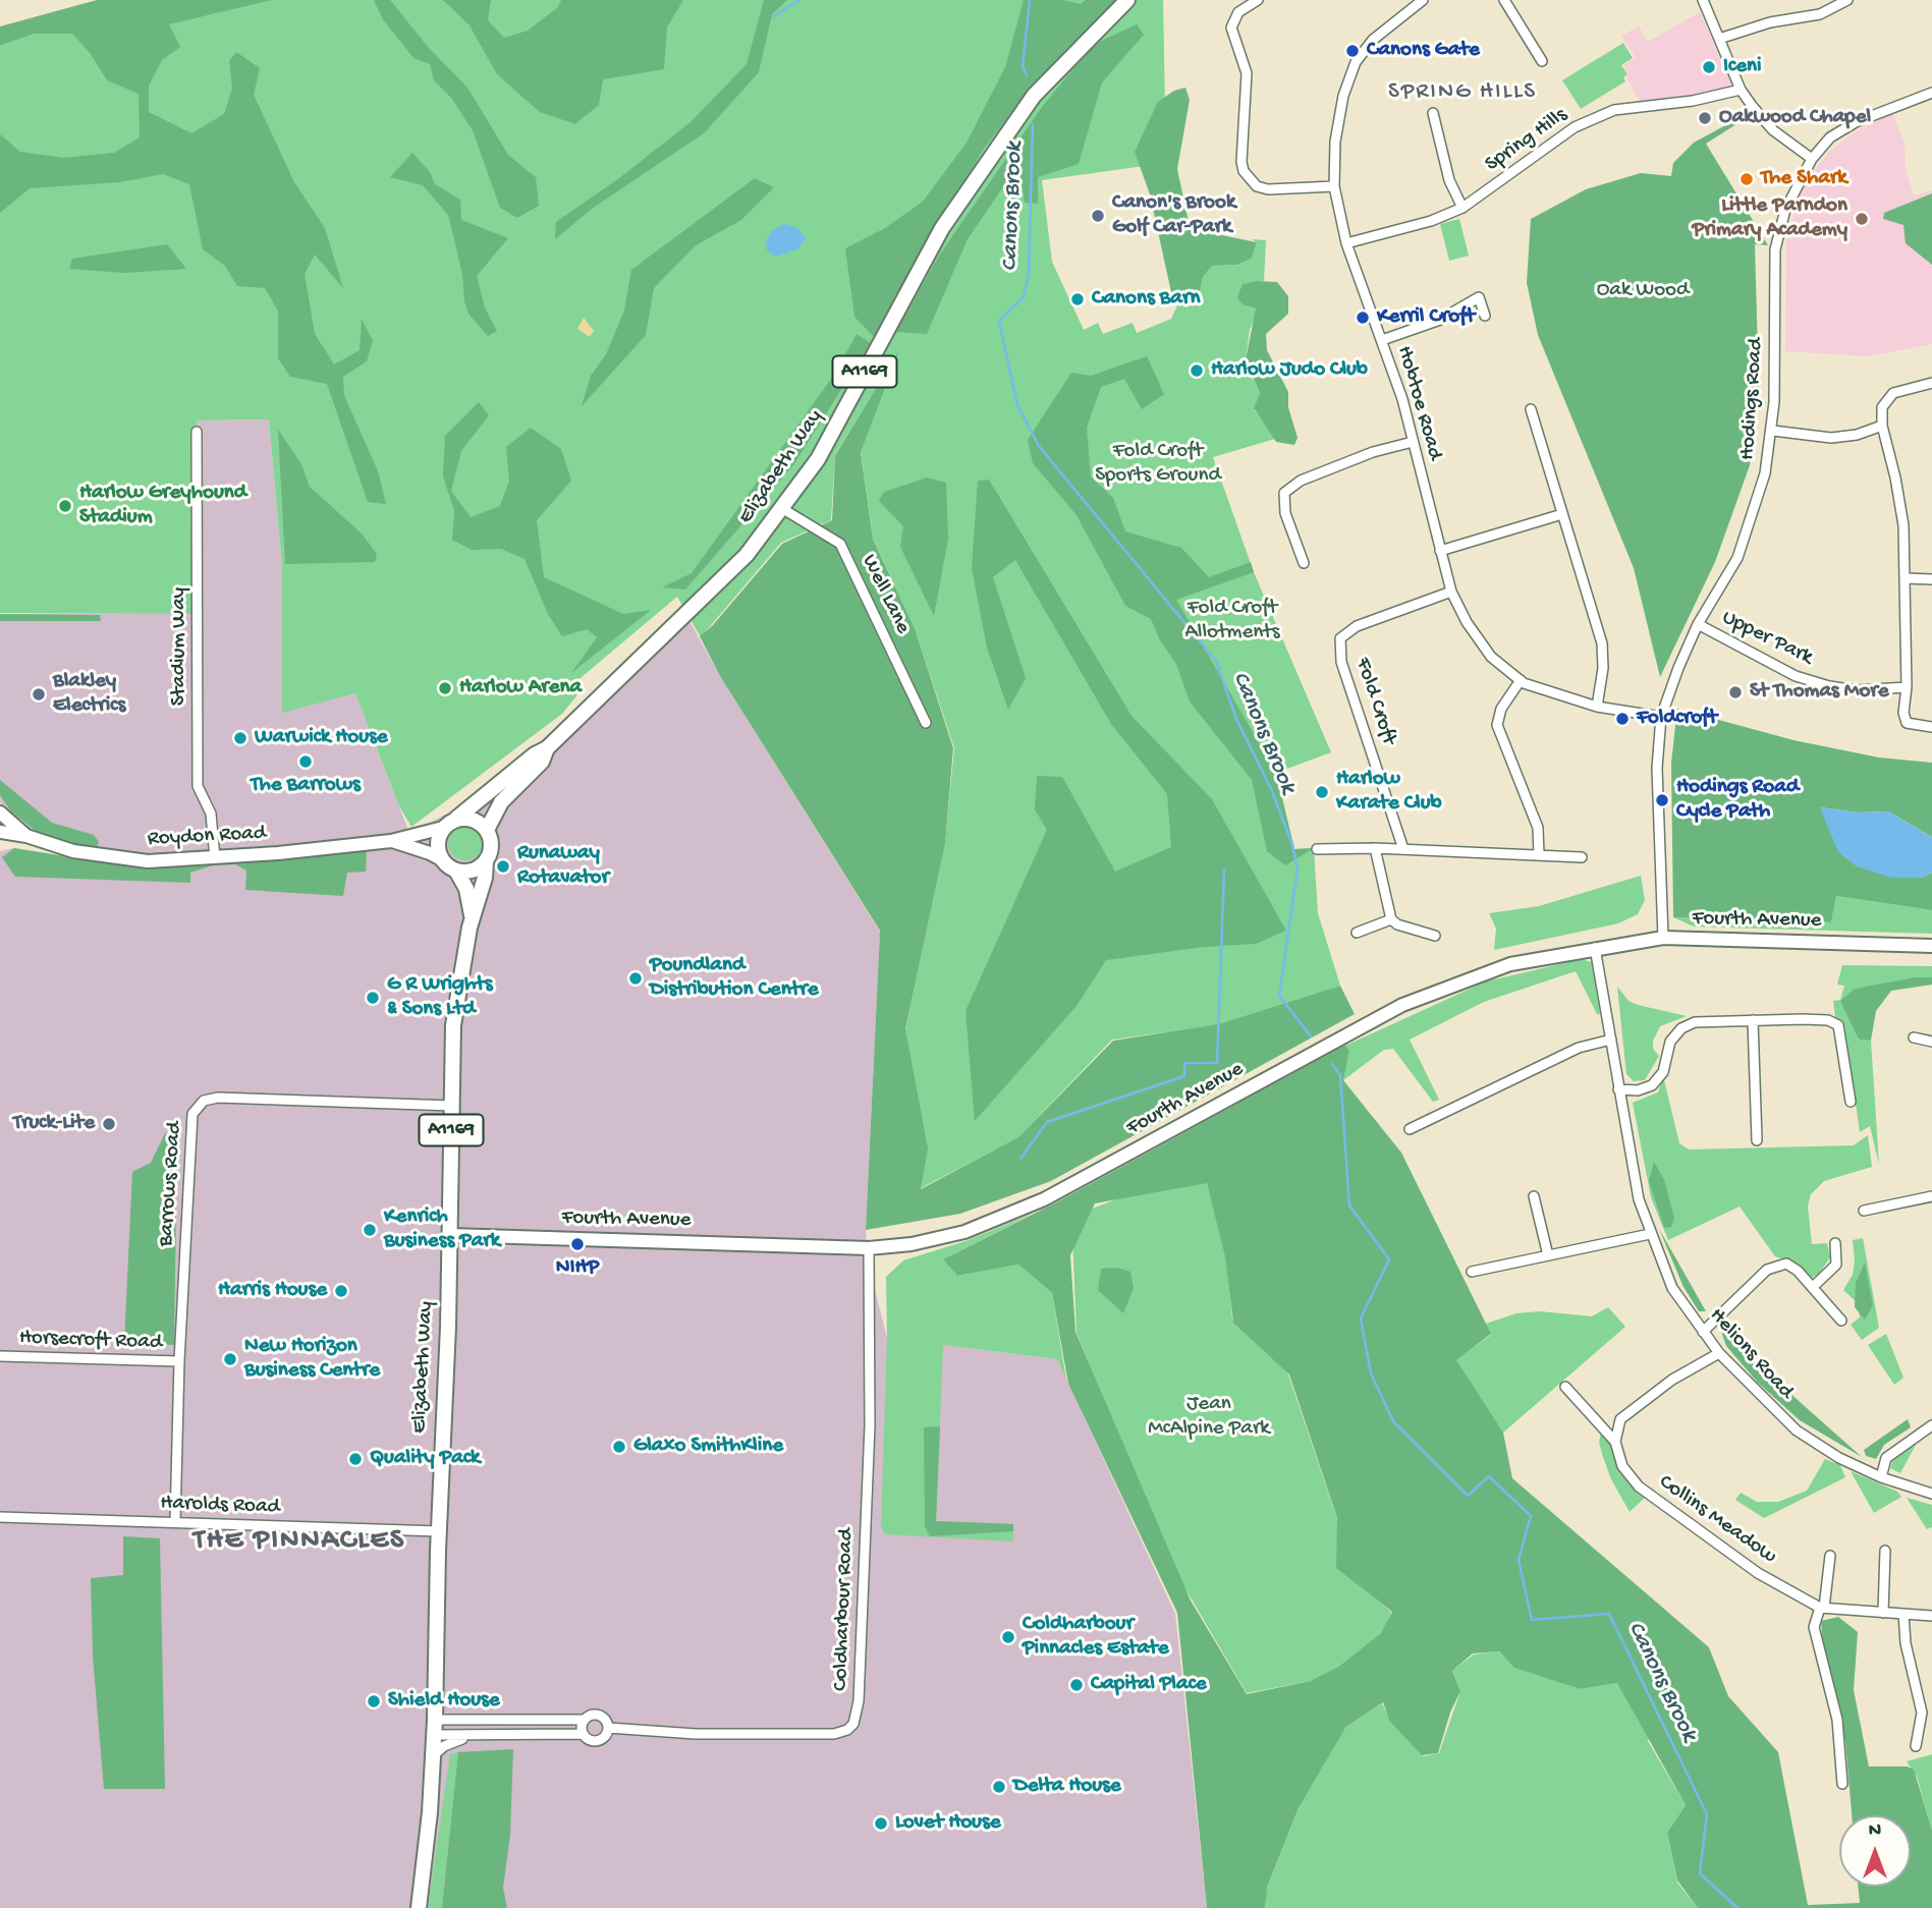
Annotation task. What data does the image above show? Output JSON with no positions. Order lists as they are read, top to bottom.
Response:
{
  "streets": {
    "main road": ["A1169", "Elizabeth Way"],
    "street": [
      "Spring Hills",
      "Hodings Road",
      "Hobtoe Road",
      "Well Lane",
      "Upper Park",
      "Stadium Way",
      "Fold Croft",
      "Roydon Road",
      "Fourth Avenue",
      "Barrows Road",
      "Horsecroft Road",
      "Helions Road",
      "Harolds Road",
      "Collins Meadow",
      "Coldharbour Road"
    ]
  },
  "crossings": [
    ["Spring Hills", "Hobtoe Road"],
    ["Hodings Road", "Hobtoe Road"],
    ["Hodings Road", "Upper Park"],
    ["Hodings Road", "Fourth Avenue"],
    ["Hobtoe Road", "Fold Croft"],
    ["Elizabeth Way", "Well Lane"],
    ["Elizabeth Way", "Roydon Road"],
    ["Elizabeth Way", "Fourth Avenue"],
    ["Elizabeth Way", "Barrows Road"],
    ["Elizabeth Way", "Harolds Road"],
    ["Elizabeth Way", "Coldharbour Road"],
    ["Stadium Way", "Roydon Road"],
    ["Fourth Avenue", "Helions Road"],
    ["Fourth Avenue", "Coldharbour Road"],
    ["Barrows Road", "Horsecroft Road"],
    ["Barrows Road", "Harolds Road"]
  ],
  "districts": ["SPRING HILLS", "THE PINNACLES"],
  "water": ["Canons Brook"],
  "parks": [
    "Oak Wood",
    "Fold Croft Sports Ground",
    "Fold Croft Allotments",
    "Jean McAlpine Park"
  ],
  "places": [
    "Canons Gate",
    "Iceni",
    "Oakwood Chapel",
    "The Shark",
    "Canon's Brook Golf Car-Park",
    "Little Parndon Primary Academy",
    "Canons Barn",
    "Kerril Croft",
    "Harlow Judo Club",
    "Harlow Greyhound Stadium",
    "Harlow Arena",
    "St Thomas More",
    "Blakley Electrics",
    "Foldcroft",
    "Warwick House",
    "The Barrows",
    "Harlow Karate Club",
    "Hodings Road Cycle Path",
    "Runaway Rotavator",
    "Poundland Distribution Centre",
    "G R Wrights & Sons Ltd",
    "Truck-Lite",
    "Kenrich Business Park",
    "NIHP",
    "Harris House",
    "New Horizon Business Centre",
    "Glaxo SmithKline",
    "Quality Pack",
    "Coldharbour Pinnacles Estate",
    "Capital Place",
    "Shield House",
    "Delta House",
    "Lovet House"
  ],
  "north": "top"
}
